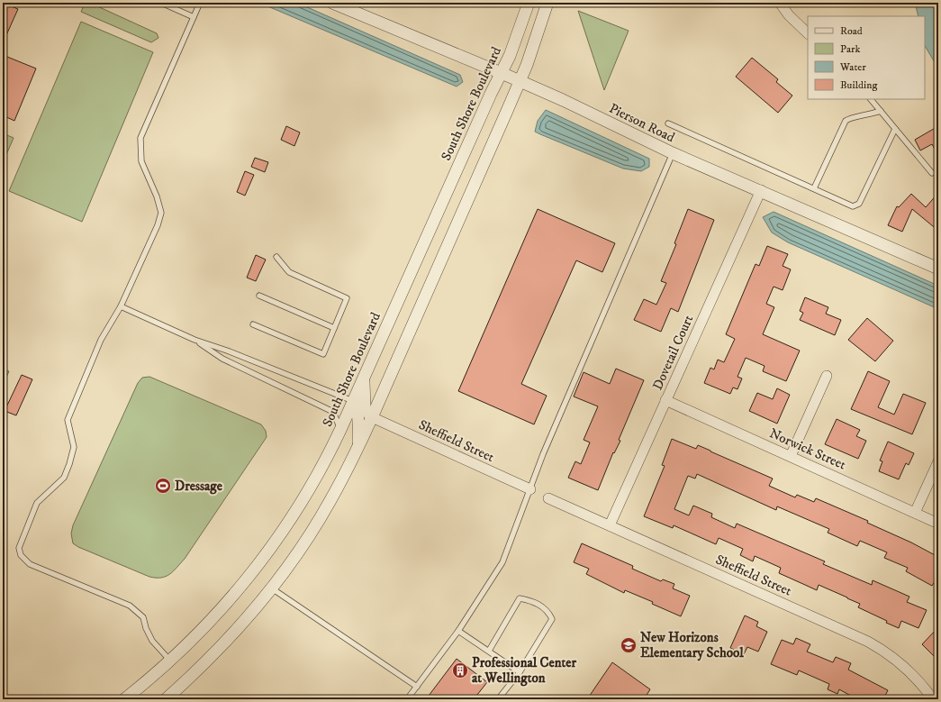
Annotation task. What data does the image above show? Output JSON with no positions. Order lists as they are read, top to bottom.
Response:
{
  "streets": {
    "street": [
      "South Shore Boulevard",
      "Pierson Road",
      "Dovetail Court",
      "Sheffield Street",
      "Norwick Street"
    ]
  },
  "crossings": [
    ["South Shore Boulevard", "Pierson Road"],
    ["Pierson Road", "Dovetail Court"],
    ["Dovetail Court", "Sheffield Street"],
    ["Dovetail Court", "Norwick Street"]
  ],
  "places": {
    "sports": ["Dressage"],
    "school or university": ["New Horizons Elementary School"],
    "building": ["Professional Center at Wellington"]
  },
  "legend": [
    "Road",
    "Park",
    "Water",
    "Building"
  ]
}
